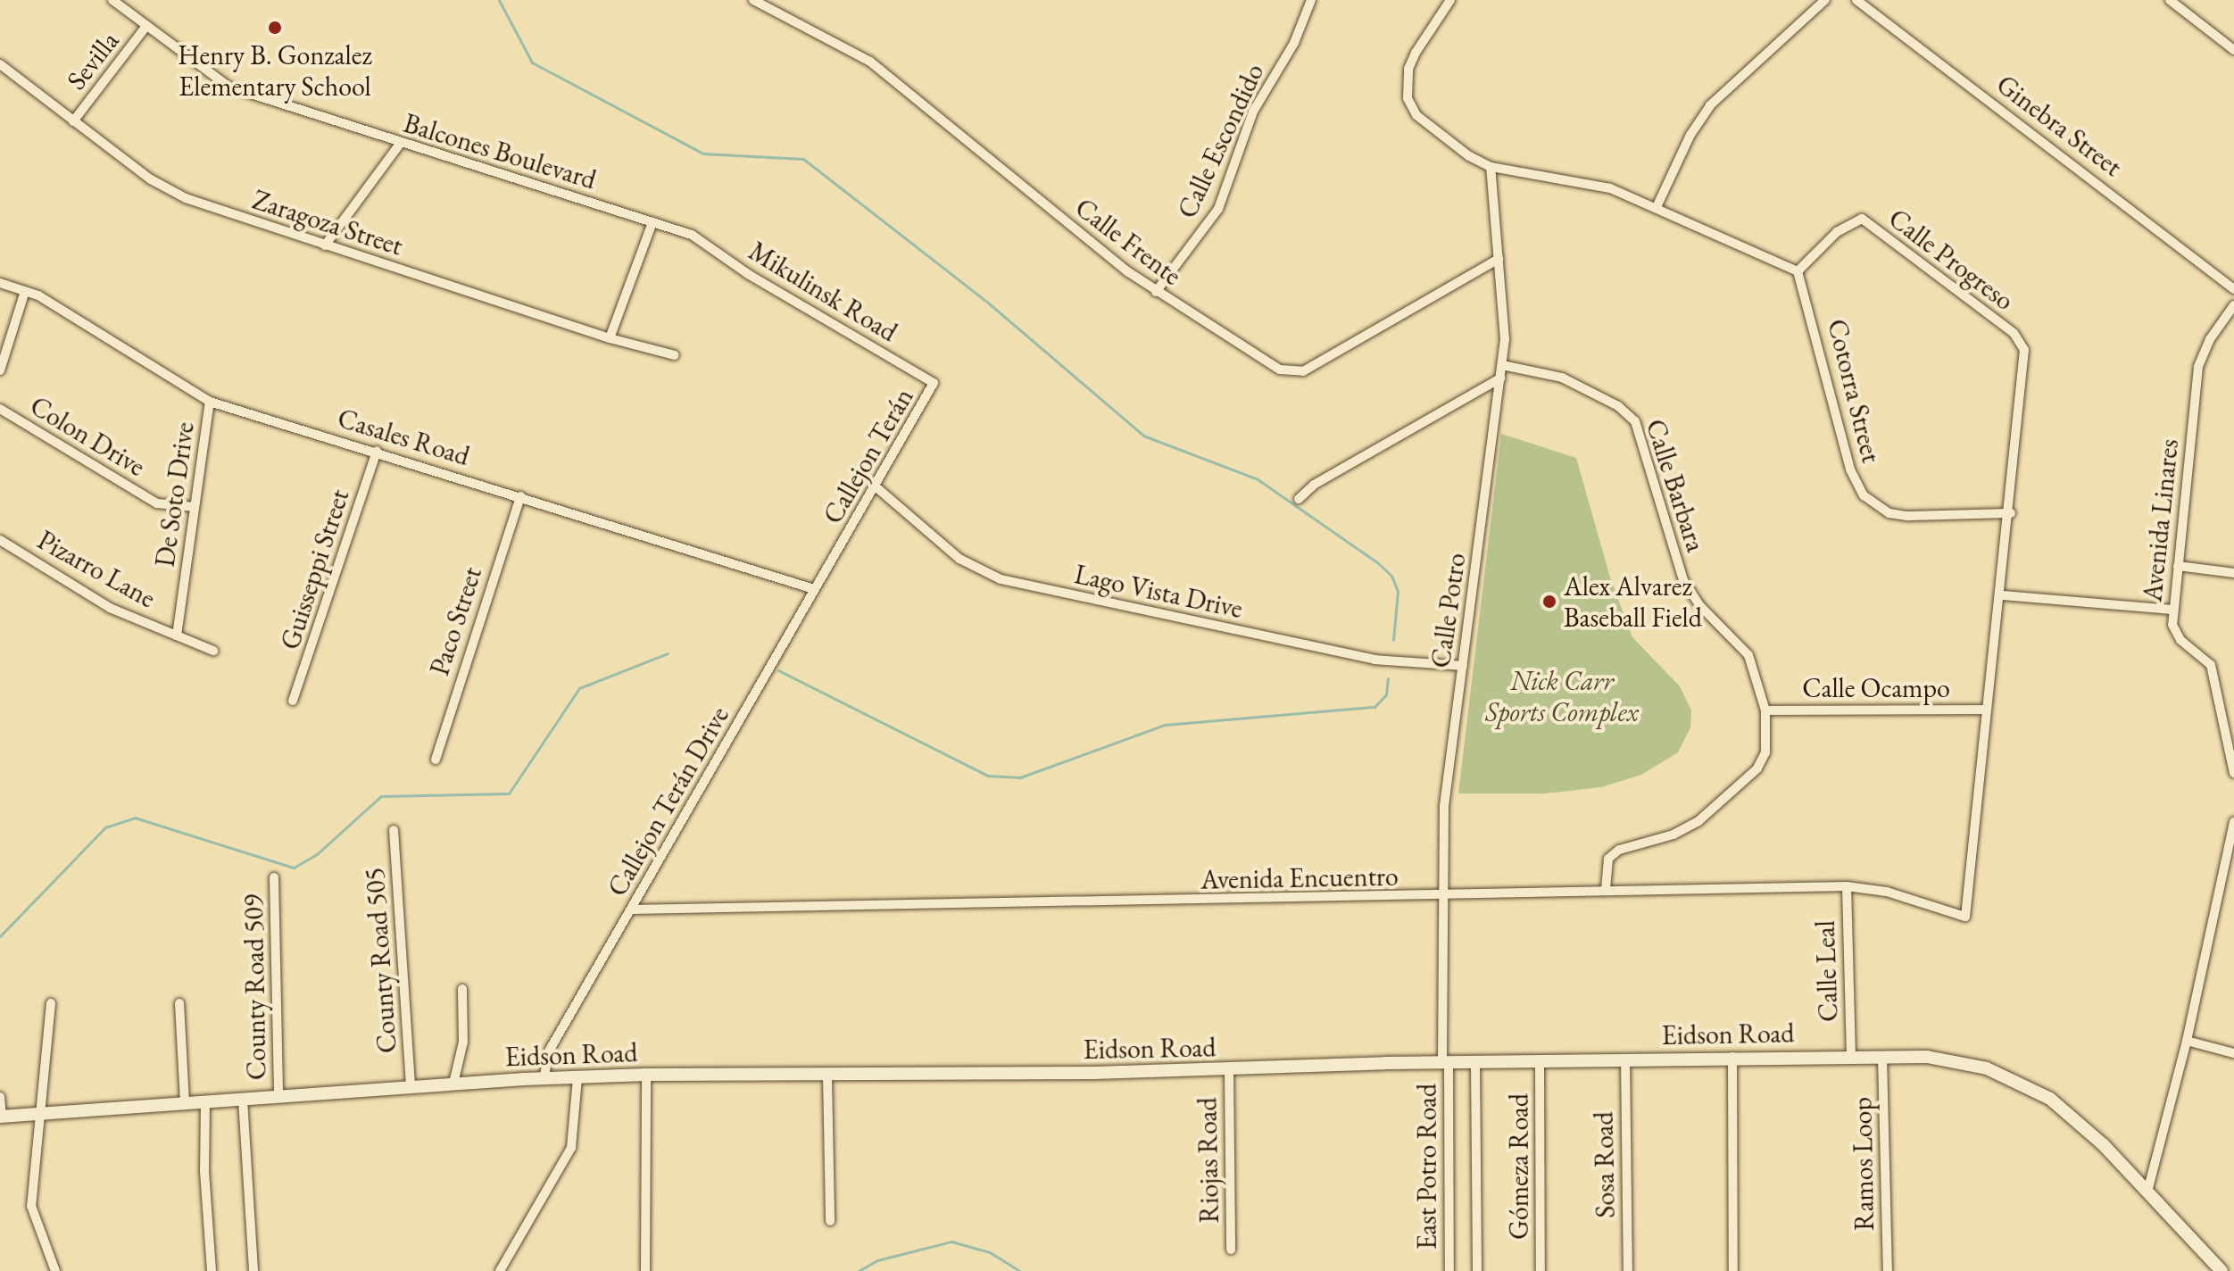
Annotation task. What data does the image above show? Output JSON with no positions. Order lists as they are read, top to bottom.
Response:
{
  "streets": {
    "street": [
      "Sevilla",
      "Ginebra Street",
      "Calle Escondido",
      "Balcones Boulevard",
      "Zaragoza Street",
      "Calle Frente",
      "Calle Progreso",
      "Mikulinsk Road",
      "Cotorra Street",
      "Colon Drive",
      "Casales Road",
      "Callejon Terán",
      "Calle Barbara",
      "De Soto Drive",
      "Avenida Linares",
      "Pizarro Lane",
      "Guisseppi Street",
      "Lago Vista Drive",
      "Calle Potro",
      "Paco Street",
      "Calle Ocampo",
      "Callejon Terán Drive",
      "Avenida Encuentro",
      "County Road 505",
      "Calle Leal",
      "County Road 509",
      "Eidson Road",
      "Riojas Road",
      "Ramos Loop",
      "Sosa Road",
      "East Potro Road",
      "Gómeza Road"
    ]
  },
  "crossings": [
    ["Sevilla", "Balcones Boulevard"],
    ["Sevilla", "Zaragoza Street"],
    ["Calle Escondido", "Calle Frente"],
    ["Balcones Boulevard", "Mikulinsk Road"],
    ["Calle Frente", "Calle Potro"],
    ["Calle Progreso", "Cotorra Street"],
    ["Calle Progreso", "Calle Ocampo"],
    ["Calle Progreso", "Avenida Encuentro"],
    ["Mikulinsk Road", "Callejon Terán"],
    ["Colon Drive", "De Soto Drive"],
    ["Casales Road", "De Soto Drive"],
    ["Casales Road", "Guisseppi Street"],
    ["Casales Road", "Paco Street"],
    ["Casales Road", "Callejon Terán Drive"],
    ["Callejon Terán", "Lago Vista Drive"],
    ["Callejon Terán", "Callejon Terán Drive"],
    ["Calle Barbara", "Calle Potro"],
    ["Calle Barbara", "Calle Ocampo"],
    ["Calle Barbara", "Avenida Encuentro"],
    ["De Soto Drive", "Pizarro Lane"],
    ["Lago Vista Drive", "Calle Potro"],
    ["Calle Potro", "Avenida Encuentro"],
    ["Calle Potro", "Eidson Road"],
    ["Calle Potro", "East Potro Road"],
    ["Callejon Terán Drive", "Avenida Encuentro"],
    ["Callejon Terán Drive", "Eidson Road"],
    ["Avenida Encuentro", "Calle Leal"],
    ["County Road 505", "Eidson Road"],
    ["Calle Leal", "Eidson Road"],
    ["County Road 509", "Eidson Road"],
    ["Eidson Road", "Riojas Road"],
    ["Eidson Road", "Ramos Loop"],
    ["Eidson Road", "Sosa Road"],
    ["Eidson Road", "East Potro Road"],
    ["Eidson Road", "Gómeza Road"]
  ],
  "parks": ["Nick Carr Sports Complex"],
  "places": ["Henry B. Gonzalez Elementary School", "Alex Alvarez Baseball Field"]
}
